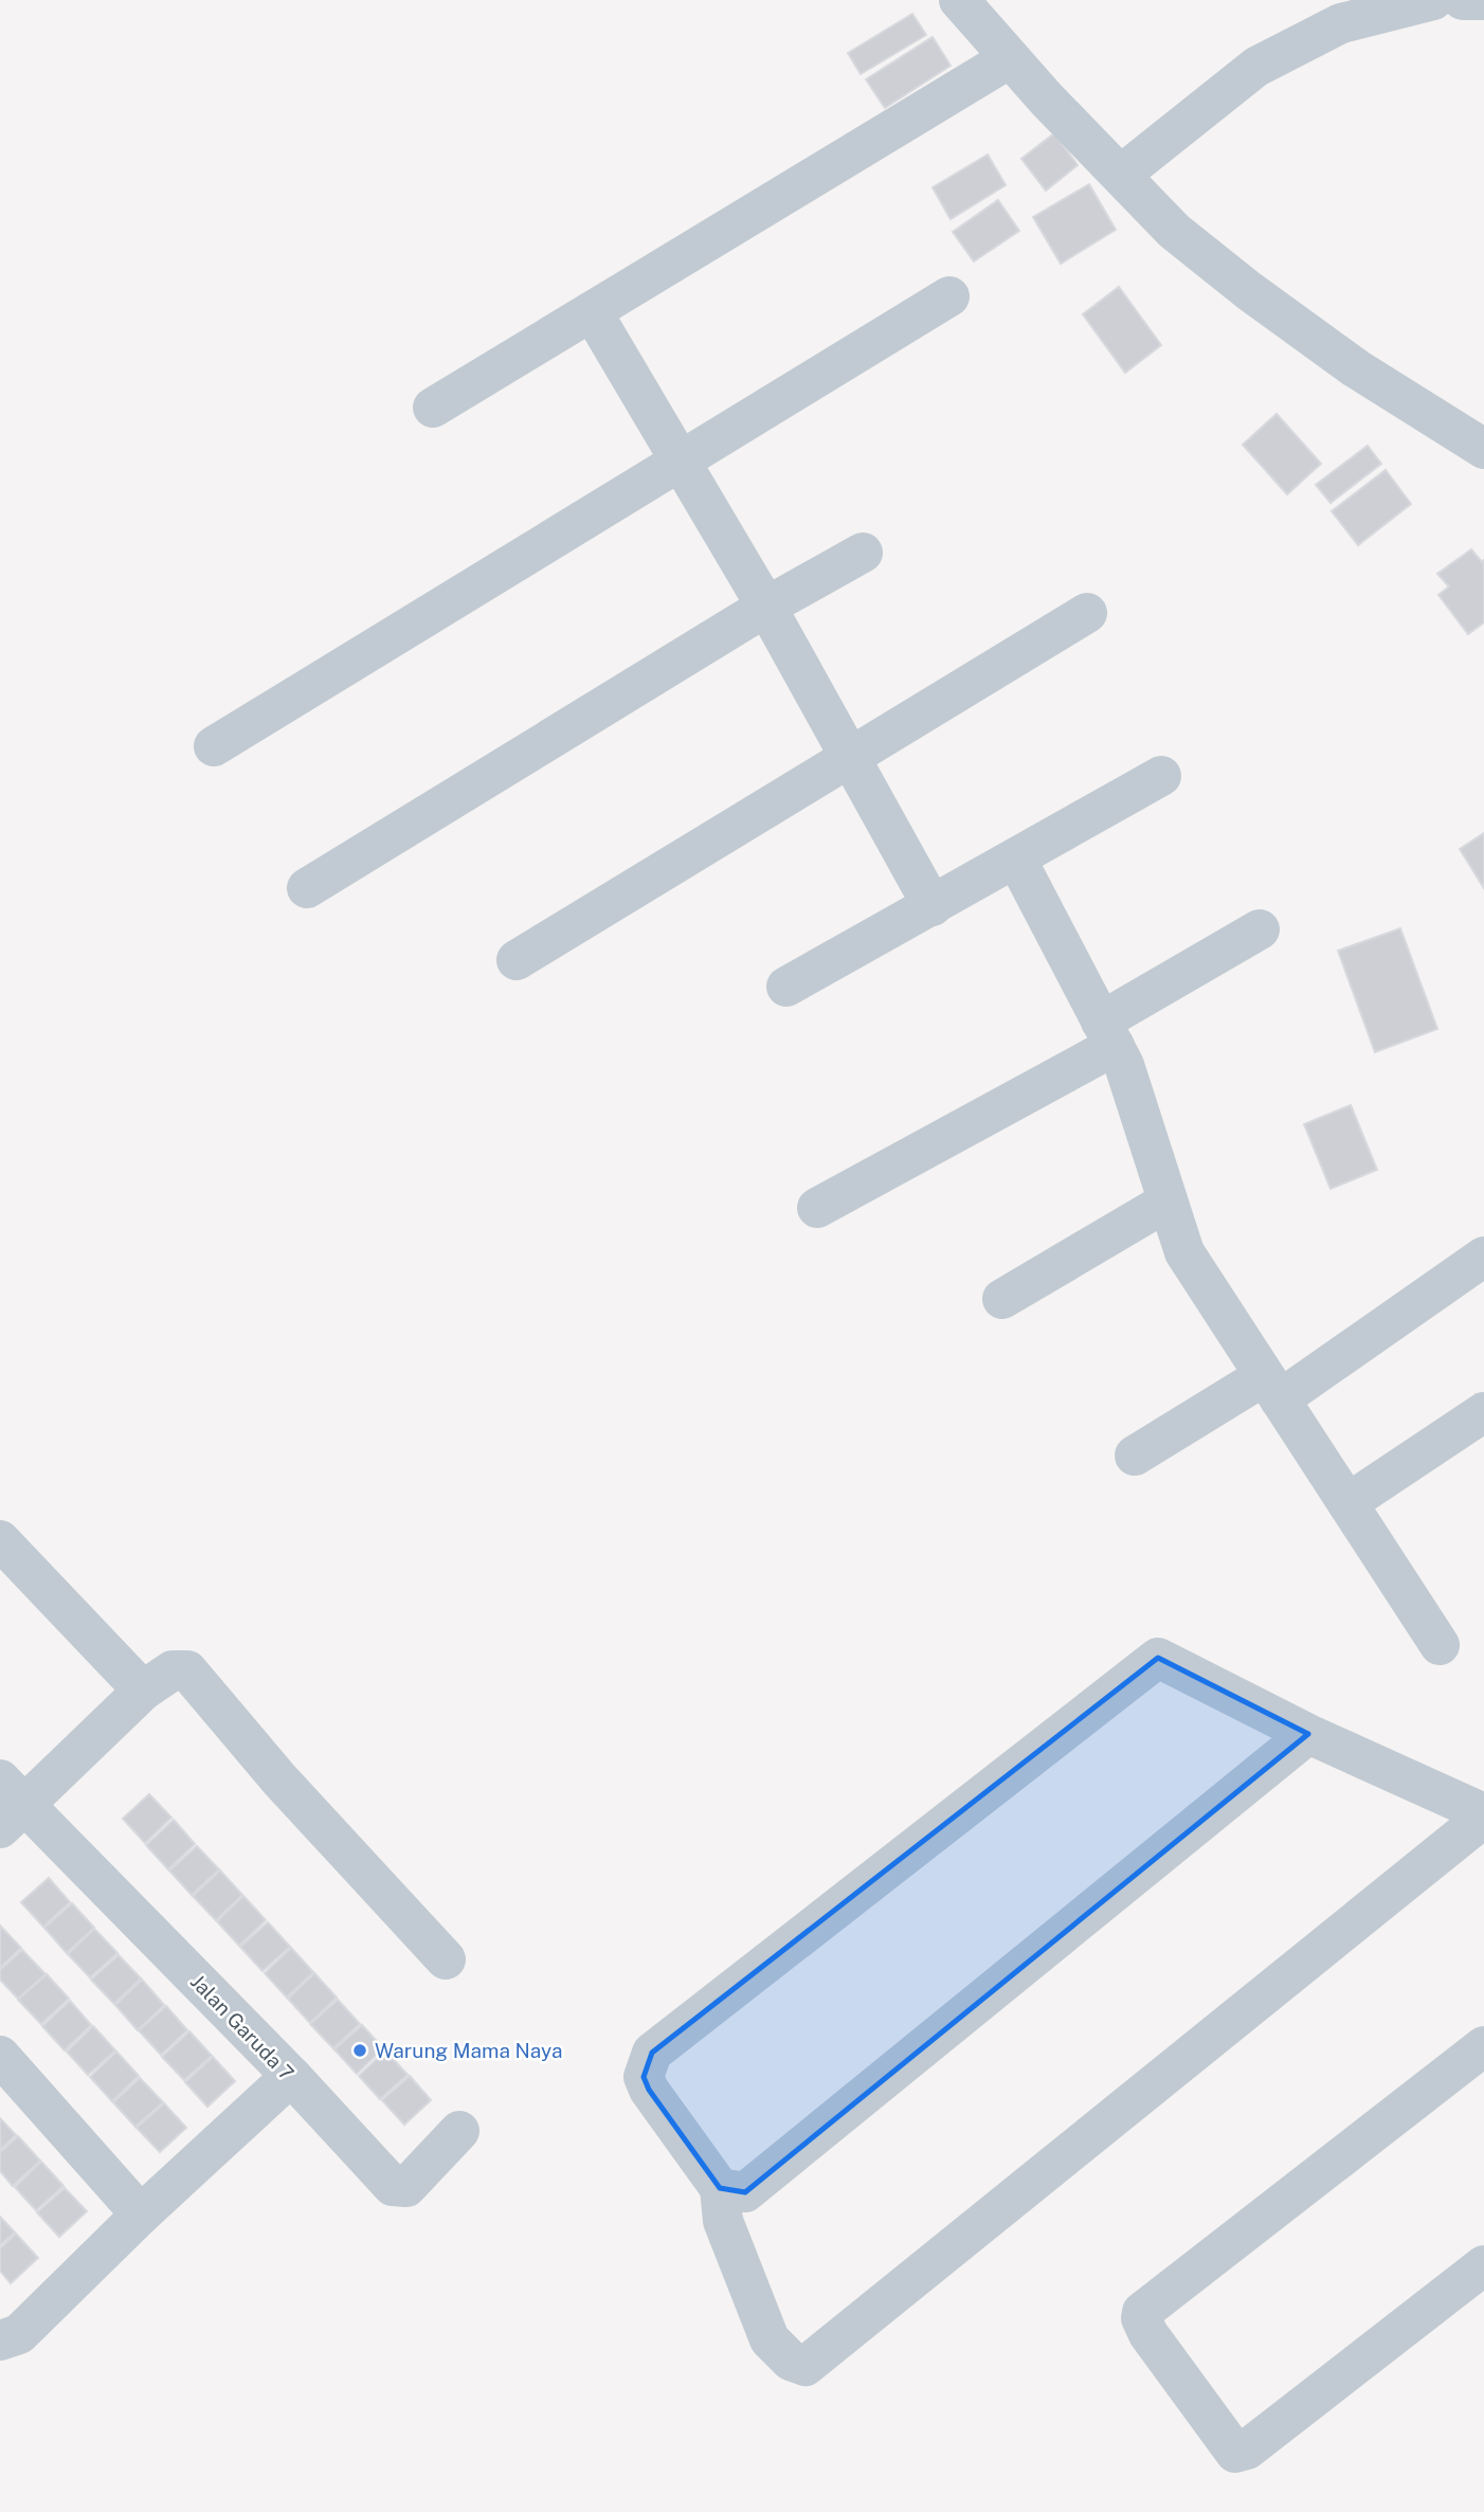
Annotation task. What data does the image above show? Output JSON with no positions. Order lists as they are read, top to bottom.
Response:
{
  "streets": {
    "street": ["Jalan Garuda 7"]
  },
  "places": ["Warung Mama Naya"]
}
